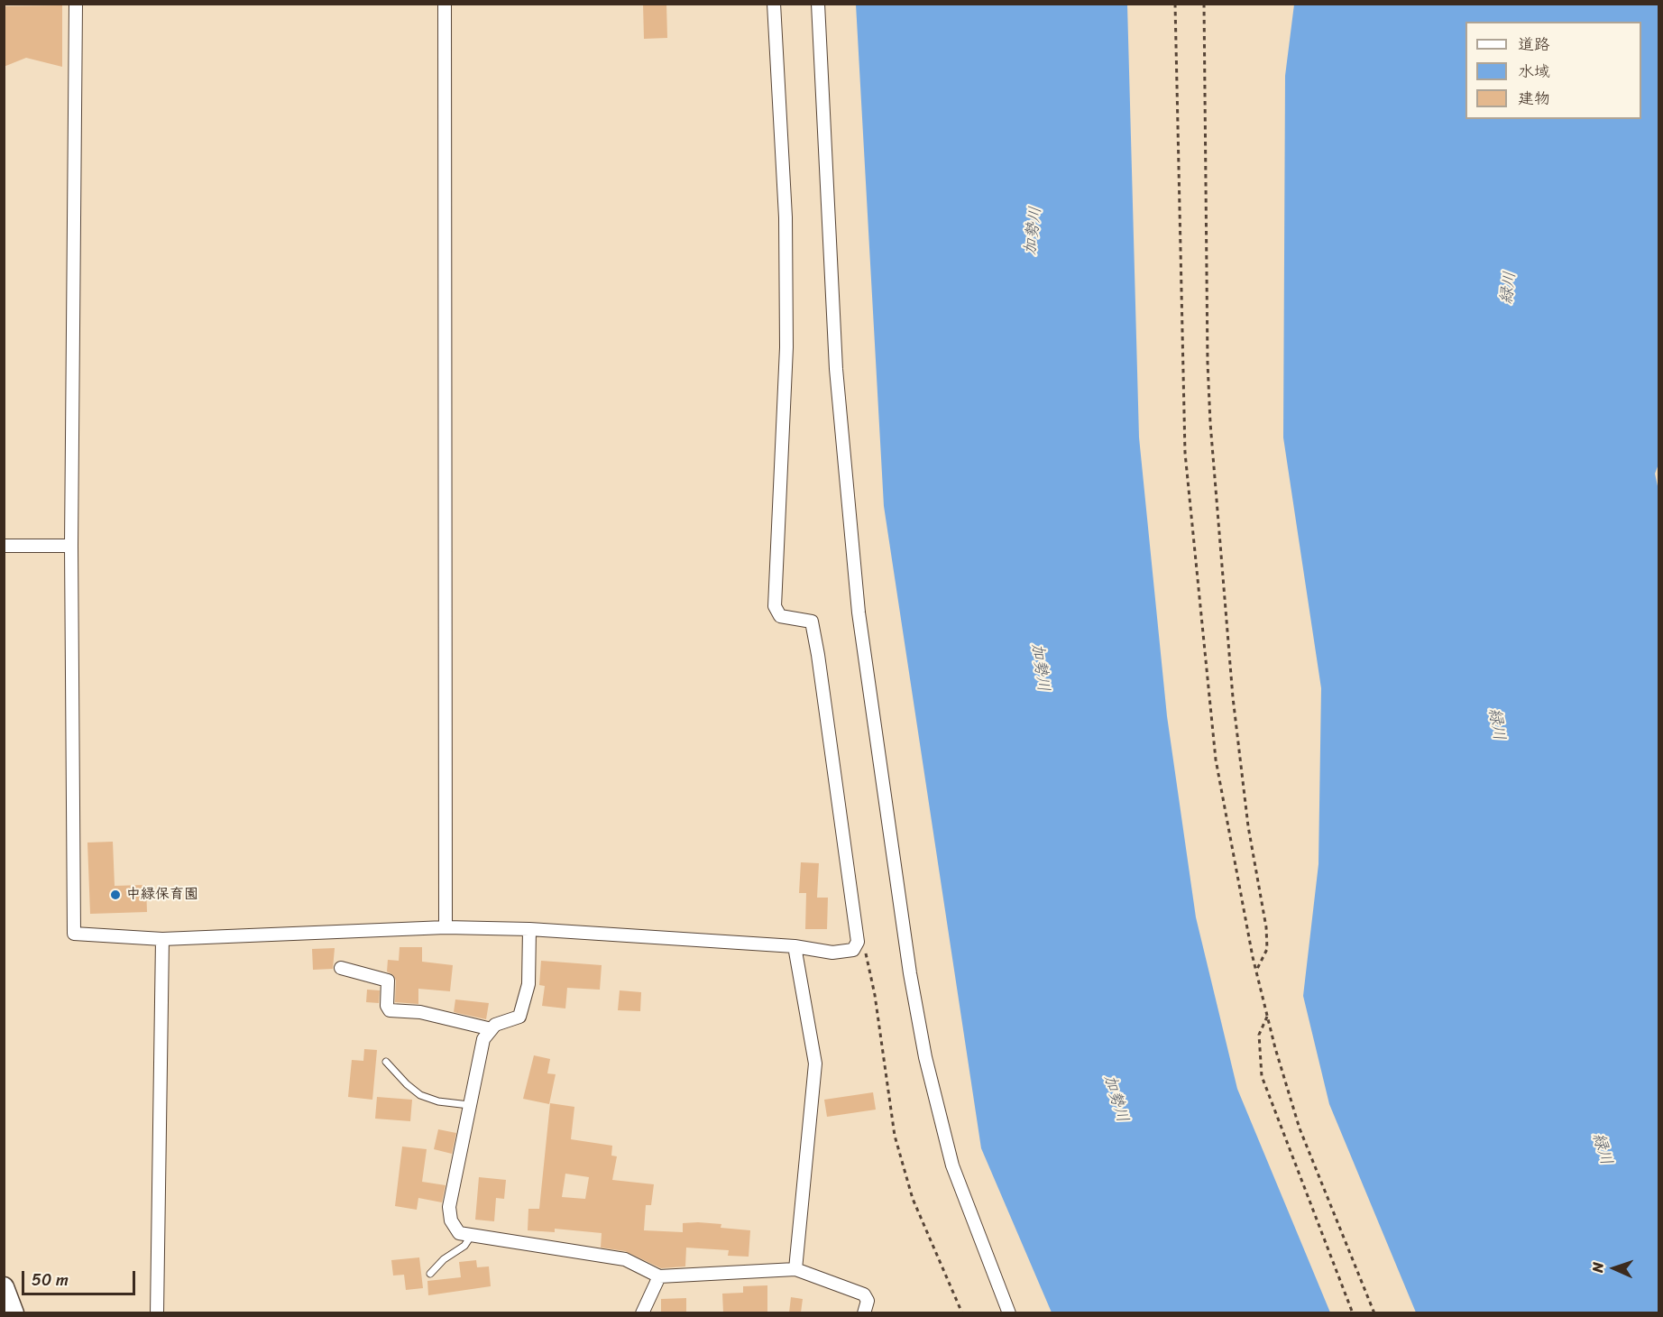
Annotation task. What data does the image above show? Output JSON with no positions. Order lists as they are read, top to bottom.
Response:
{
  "water": ["加勢川", "緑川"],
  "places": ["中緑保育園"],
  "legend": ["道路", "水域", "建物"],
  "scale_bar": "50 m",
  "north": "left"
}
